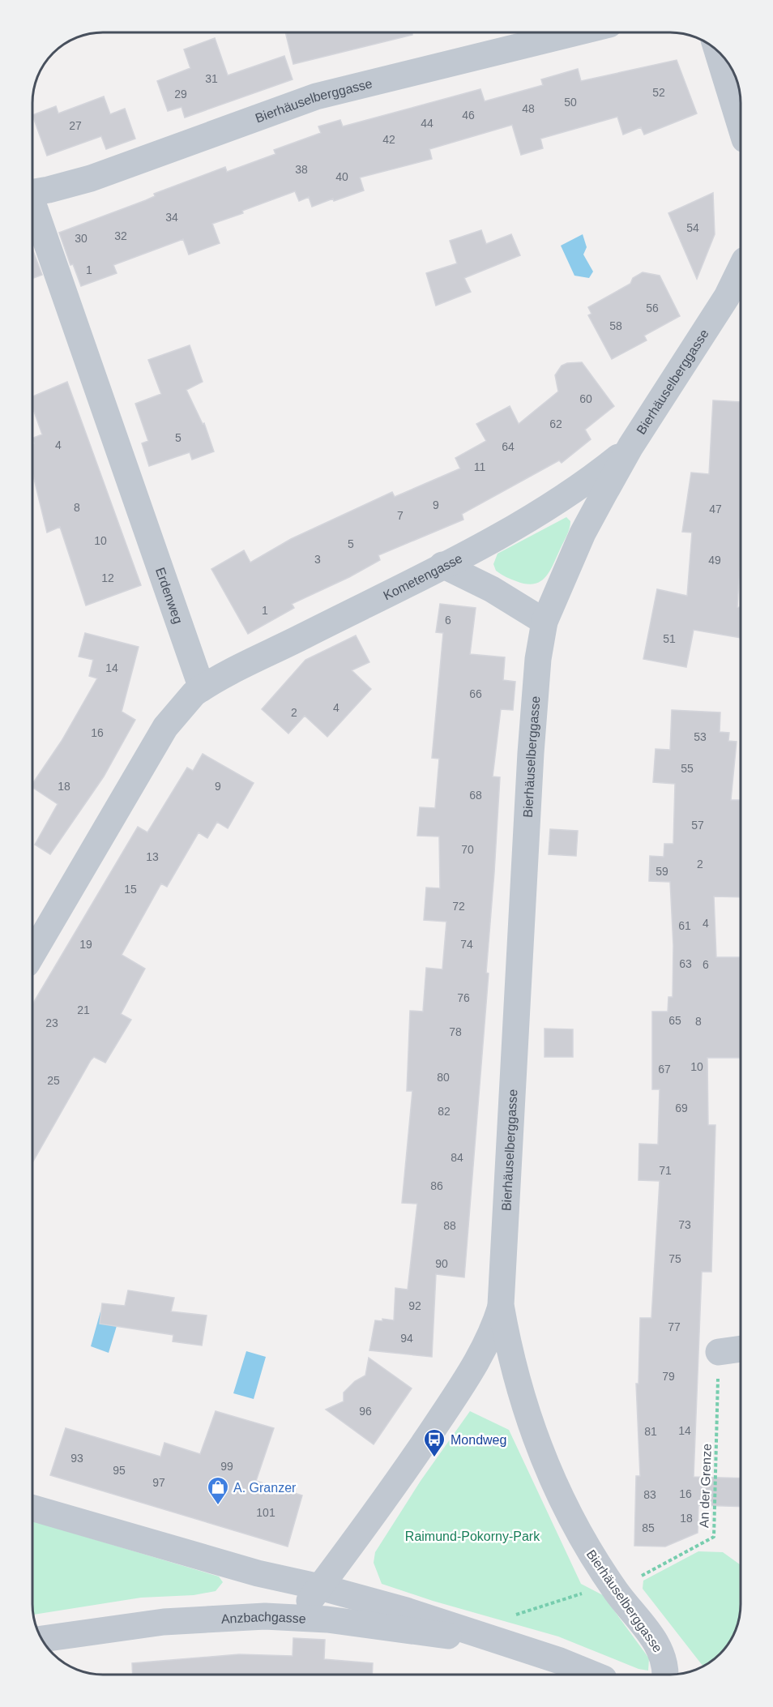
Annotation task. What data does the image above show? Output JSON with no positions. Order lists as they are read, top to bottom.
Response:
{
  "streets": {
    "street": [
      "Bierhäuselberggasse",
      "Kometengasse",
      "Erdenweg",
      "Anzbachgasse"
    ],
    "path": ["An der Grenze"]
  },
  "crossings": [
    ["Bierhäuselberggasse", "Kometengasse"],
    ["Bierhäuselberggasse", "An der Grenze"],
    ["Bierhäuselberggasse", "Anzbachgasse"],
    ["Kometengasse", "Erdenweg"]
  ],
  "parks": ["Raimund-Pokorny-Park"],
  "places": {
    "bus stop": ["Mondweg"],
    "shop": ["A. Granzer"]
  },
  "house_numbers": [
    "31",
    "52",
    "29",
    "50",
    "48",
    "46",
    "44",
    "27",
    "42",
    "38",
    "40",
    "34",
    "54",
    "32",
    "30",
    "1",
    "56",
    "58",
    "60",
    "62",
    "5",
    "4",
    "64",
    "11",
    "9",
    "8",
    "47",
    "7",
    "10",
    "5",
    "3",
    "49",
    "12",
    "1",
    "6",
    "51",
    "14",
    "66",
    "4",
    "2",
    "16",
    "53",
    "55",
    "18",
    "9",
    "68",
    "57",
    "70",
    "13",
    "2",
    "59",
    "15",
    "72",
    "4",
    "61",
    "19",
    "74",
    "63",
    "6",
    "76",
    "21",
    "65",
    "8",
    "23",
    "78",
    "10",
    "67",
    "80",
    "25",
    "69",
    "82",
    "84",
    "71",
    "86",
    "73",
    "88",
    "75",
    "90",
    "92",
    "77",
    "94",
    "79",
    "96",
    "14",
    "81",
    "93",
    "99",
    "95",
    "97",
    "16",
    "83",
    "101",
    "18",
    "85"
  ]
}
